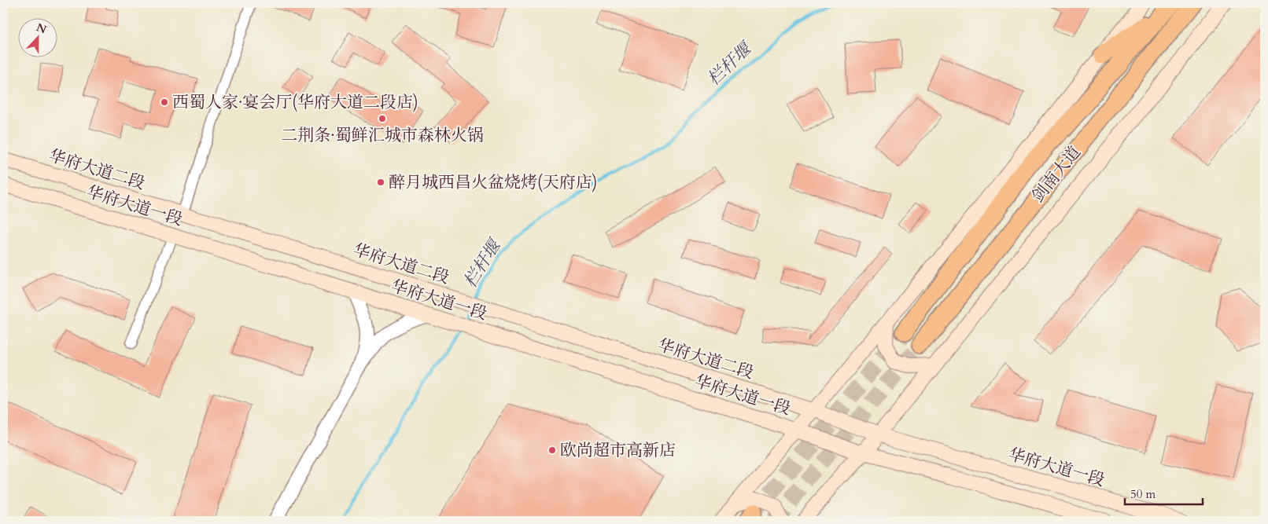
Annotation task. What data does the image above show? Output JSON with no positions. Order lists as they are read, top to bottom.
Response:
{
  "streets": {
    "highway": ["剑南大道"],
    "main road": ["华府大道二段", "华府大道一段"]
  },
  "crossings": [
    ["华府大道二段", "华府大道一段"]
  ],
  "water": ["栏杆堰"],
  "places": [
    "西蜀人家·宴会厅(华府大道二段店)",
    "二荆条·蜀鲜汇城市森林火锅",
    "醉月城西昌火盆烧烤(天府店)",
    "欧尚超市高新店"
  ],
  "scale_bar": "50 m",
  "north": "top"
}
